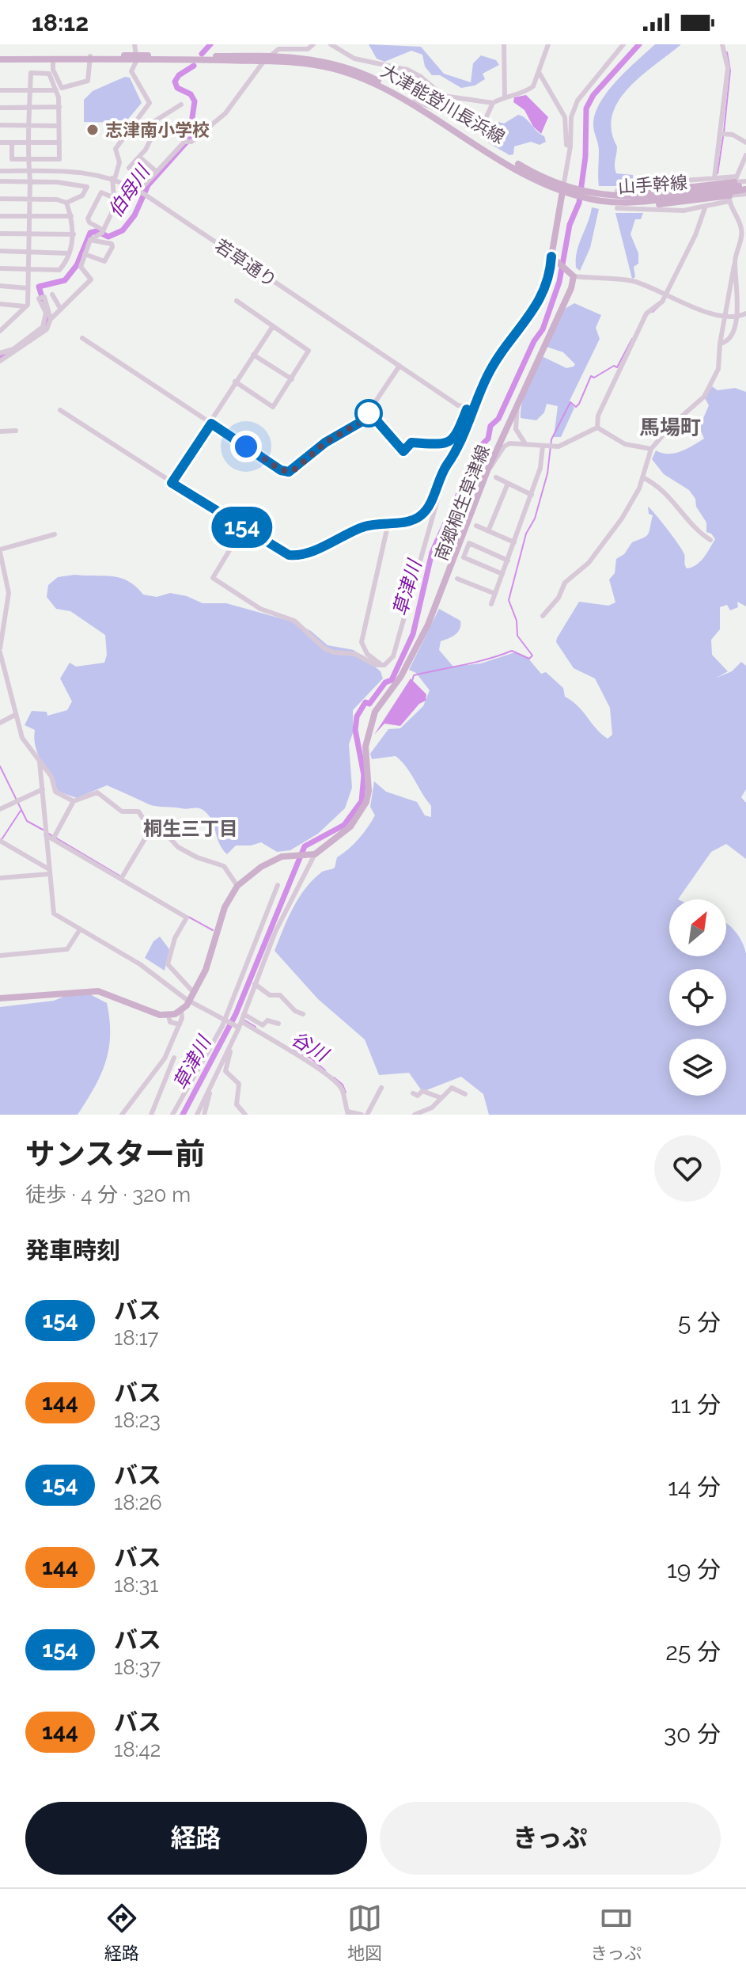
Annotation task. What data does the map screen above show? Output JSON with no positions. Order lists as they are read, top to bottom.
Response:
{
  "streets": {
    "main road": ["大津能登川長浜線", "山手幹線", "南郷桐生草津線"],
    "street": ["若草通り"]
  },
  "crossings": [
    ["大津能登川長浜線", "山手幹線"]
  ],
  "districts": ["馬場町", "桐生三丁目"],
  "water": ["伯母川", "草津川", "谷川"],
  "places": ["志津南小学校"],
  "lines": ["bus line 154"],
  "north": "top right",
  "page": {
    "status": "18:12",
    "on_map": "154",
    "heading": [
      ["サンスター前", "徒歩 · 4 分 · 320 m"],
      "発車時刻"
    ],
    "list": [
      {
        "mark": "154",
        "name": "バス",
        "note": "18:17",
        "value": "5 分"
      },
      {
        "mark": "144",
        "name": "バス",
        "note": "18:23",
        "value": "11 分"
      },
      {
        "mark": "154",
        "name": "バス",
        "note": "18:26",
        "value": "14 分"
      },
      {
        "mark": "144",
        "name": "バス",
        "note": "18:31",
        "value": "19 分"
      },
      {
        "mark": "154",
        "name": "バス",
        "note": "18:37",
        "value": "25 分"
      },
      {
        "mark": "144",
        "name": "バス",
        "note": "18:42",
        "value": "30 分"
      }
    ],
    "buttons": ["経路", "きっぷ"],
    "tabs": ["経路", "地図", "きっぷ"]
  }
}
